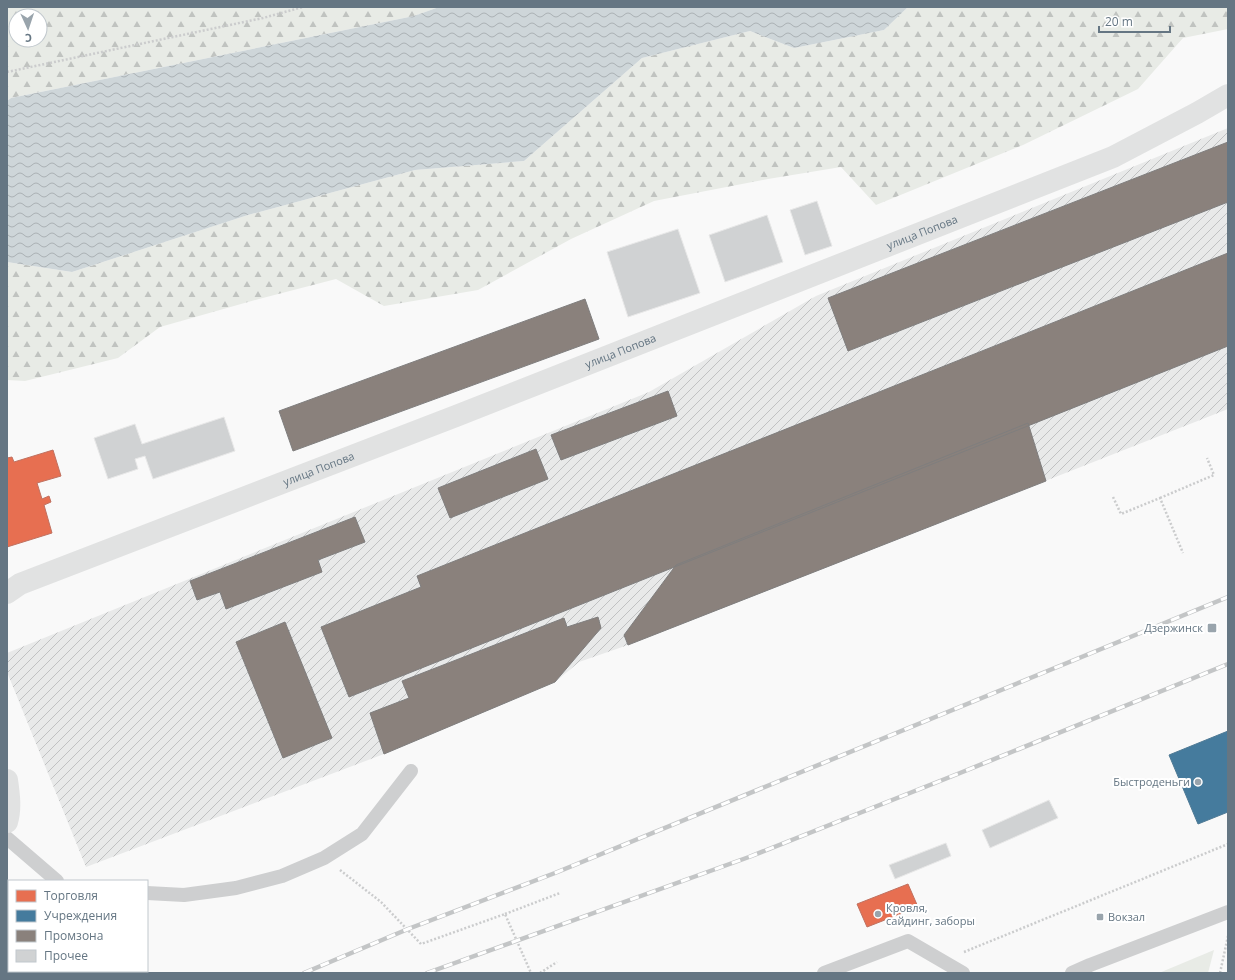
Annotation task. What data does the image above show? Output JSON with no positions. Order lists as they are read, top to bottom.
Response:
{
  "streets": {
    "street": ["улица Попова"]
  },
  "places": {
    "transit": ["Дзержинск", "Вокзал"],
    "other": ["Быстроденьги", "Кровля, сайдинг, заборы"]
  },
  "legend": [
    "Торговля",
    "Учреждения",
    "Промзона",
    "Прочее"
  ],
  "scale_bar": "20 m",
  "north": "bottom"
}
